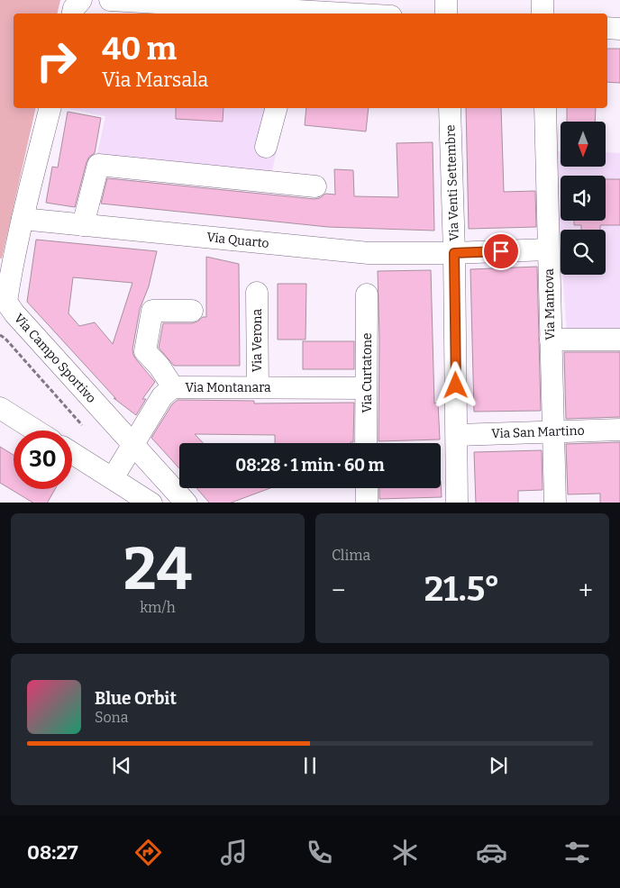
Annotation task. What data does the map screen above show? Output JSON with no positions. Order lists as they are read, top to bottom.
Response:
{
  "streets": {
    "street": [
      "Via Venti Settembre",
      "Via Quarto",
      "Via Mantova",
      "Via Verona",
      "Via Campo Sportivo",
      "Via Curtatone",
      "Via Montanara",
      "Via San Martino"
    ]
  },
  "crossings": [
    ["Via Venti Settembre", "Via Quarto"],
    ["Via Venti Settembre", "Via San Martino"],
    ["Via Quarto", "Via Mantova"],
    ["Via Quarto", "Via Campo Sportivo"],
    ["Via Mantova", "Via San Martino"],
    ["Via Verona", "Via Montanara"],
    ["Via Campo Sportivo", "Via Montanara"],
    ["Via Curtatone", "Via Montanara"]
  ],
  "north": "bottom",
  "page": {
    "turn": ["40 m", "Via Marsala"],
    "limit": "30",
    "trip": "08:28 · 1 min · 60 m",
    "tile": [
      ["24", "km/h"],
      "Clima"
    ],
    "heat": ["−", "21.5°", "+"],
    "song": ["Blue Orbit", "Sona"],
    "tabs": "08:27"
  }
}
